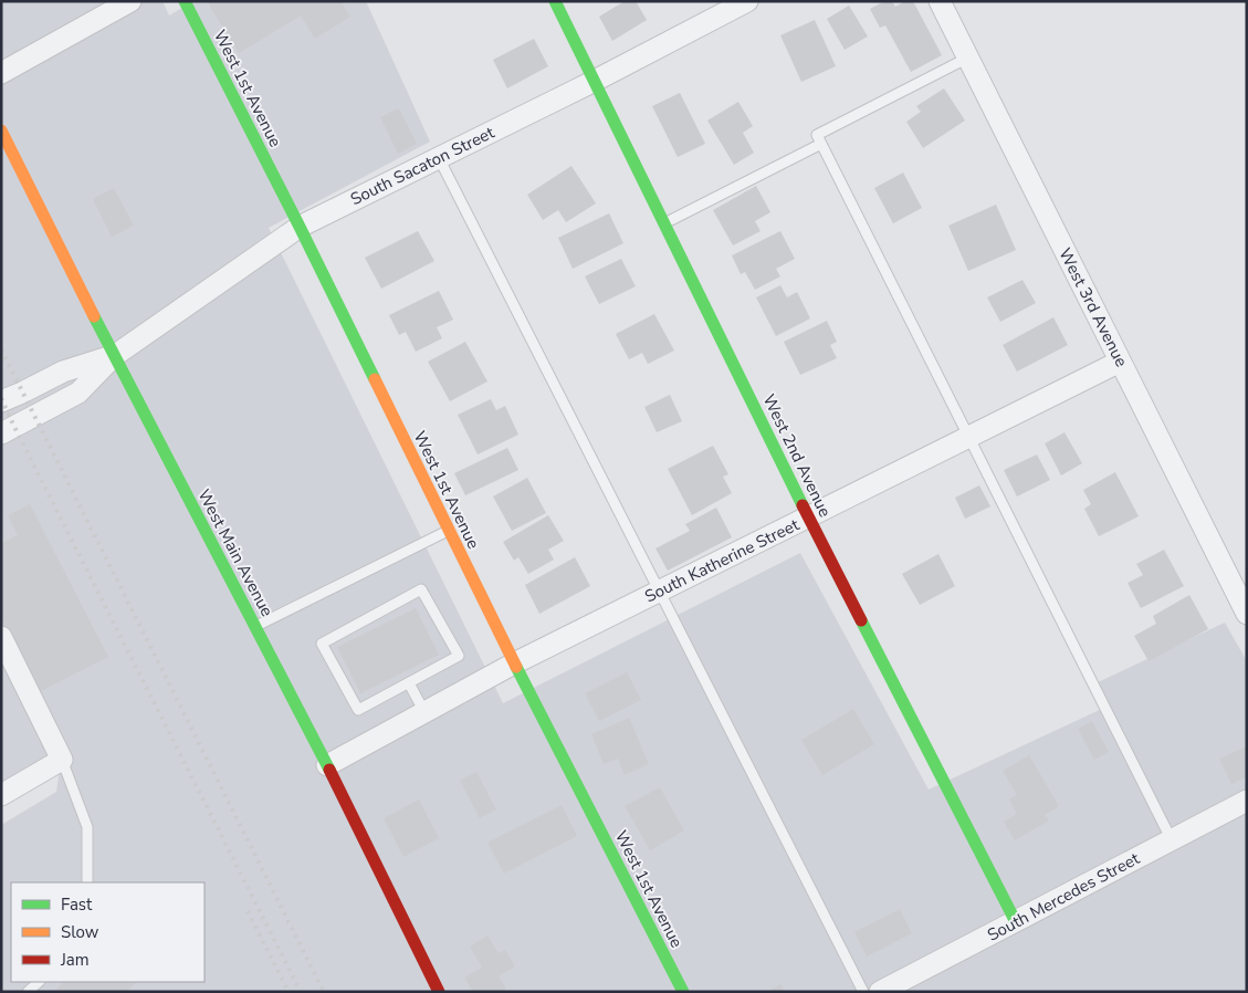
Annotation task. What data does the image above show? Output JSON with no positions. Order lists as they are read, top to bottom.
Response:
{
  "streets": {
    "street": [
      "West 1st Avenue",
      "South Sacaton Street",
      "West 3rd Avenue",
      "West 2nd Avenue",
      "West Main Avenue",
      "South Katherine Street",
      "South Mercedes Street"
    ]
  },
  "crossings": [
    ["West 1st Avenue", "South Sacaton Street"],
    ["West 1st Avenue", "South Katherine Street"],
    ["South Sacaton Street", "West 2nd Avenue"],
    ["South Sacaton Street", "West Main Avenue"],
    ["West 3rd Avenue", "South Katherine Street"],
    ["West 2nd Avenue", "South Katherine Street"],
    ["West 2nd Avenue", "South Mercedes Street"],
    ["West Main Avenue", "South Katherine Street"]
  ],
  "legend": ["Fast", "Slow", "Jam"]
}
